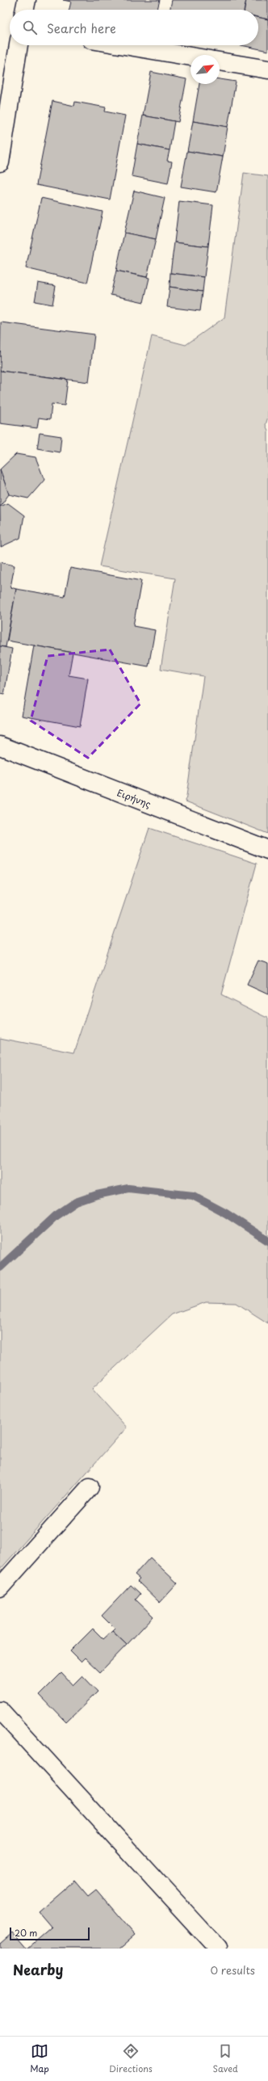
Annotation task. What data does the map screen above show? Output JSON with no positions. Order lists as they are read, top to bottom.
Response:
{
  "streets": {
    "street": ["Ειρήνης"]
  },
  "scale_bar": "20 m",
  "north": "top right",
  "page": {
    "search": "Search here",
    "scale": "20 m",
    "heading": ["Nearby", "0 results"],
    "nav": ["Map", "Directions", "Saved"]
  }
}
